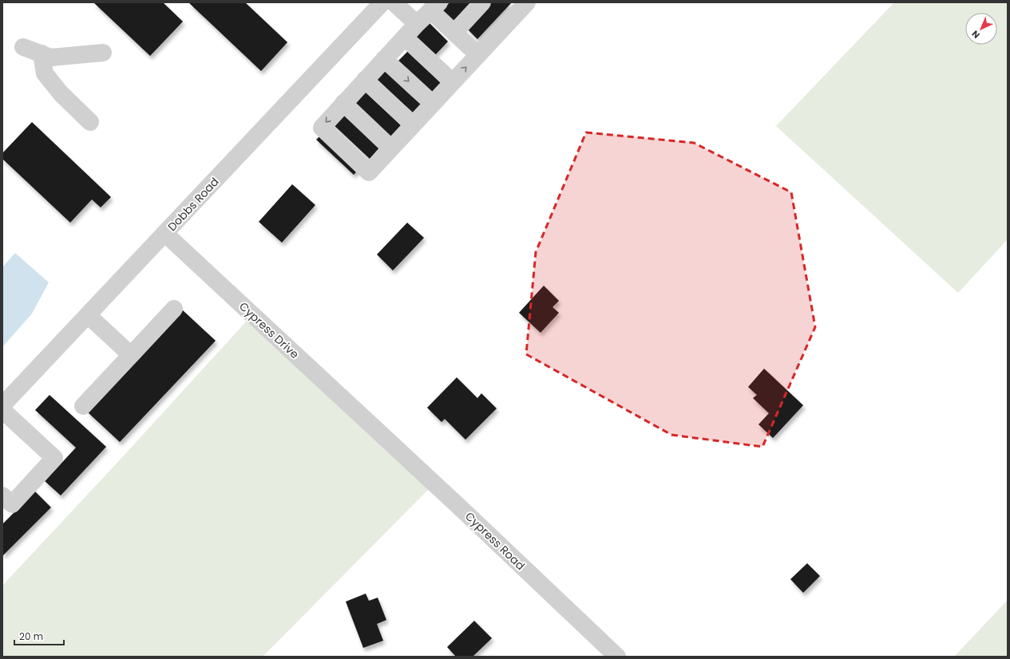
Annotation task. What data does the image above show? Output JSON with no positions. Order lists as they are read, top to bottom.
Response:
{
  "streets": {
    "street": ["Dobbs Road", "Cypress Drive", "Cypress Road"]
  },
  "crossings": [
    ["Dobbs Road", "Cypress Drive"],
    ["Cypress Drive", "Cypress Road"]
  ],
  "scale_bar": "20 m",
  "north": "bottom left"
}
